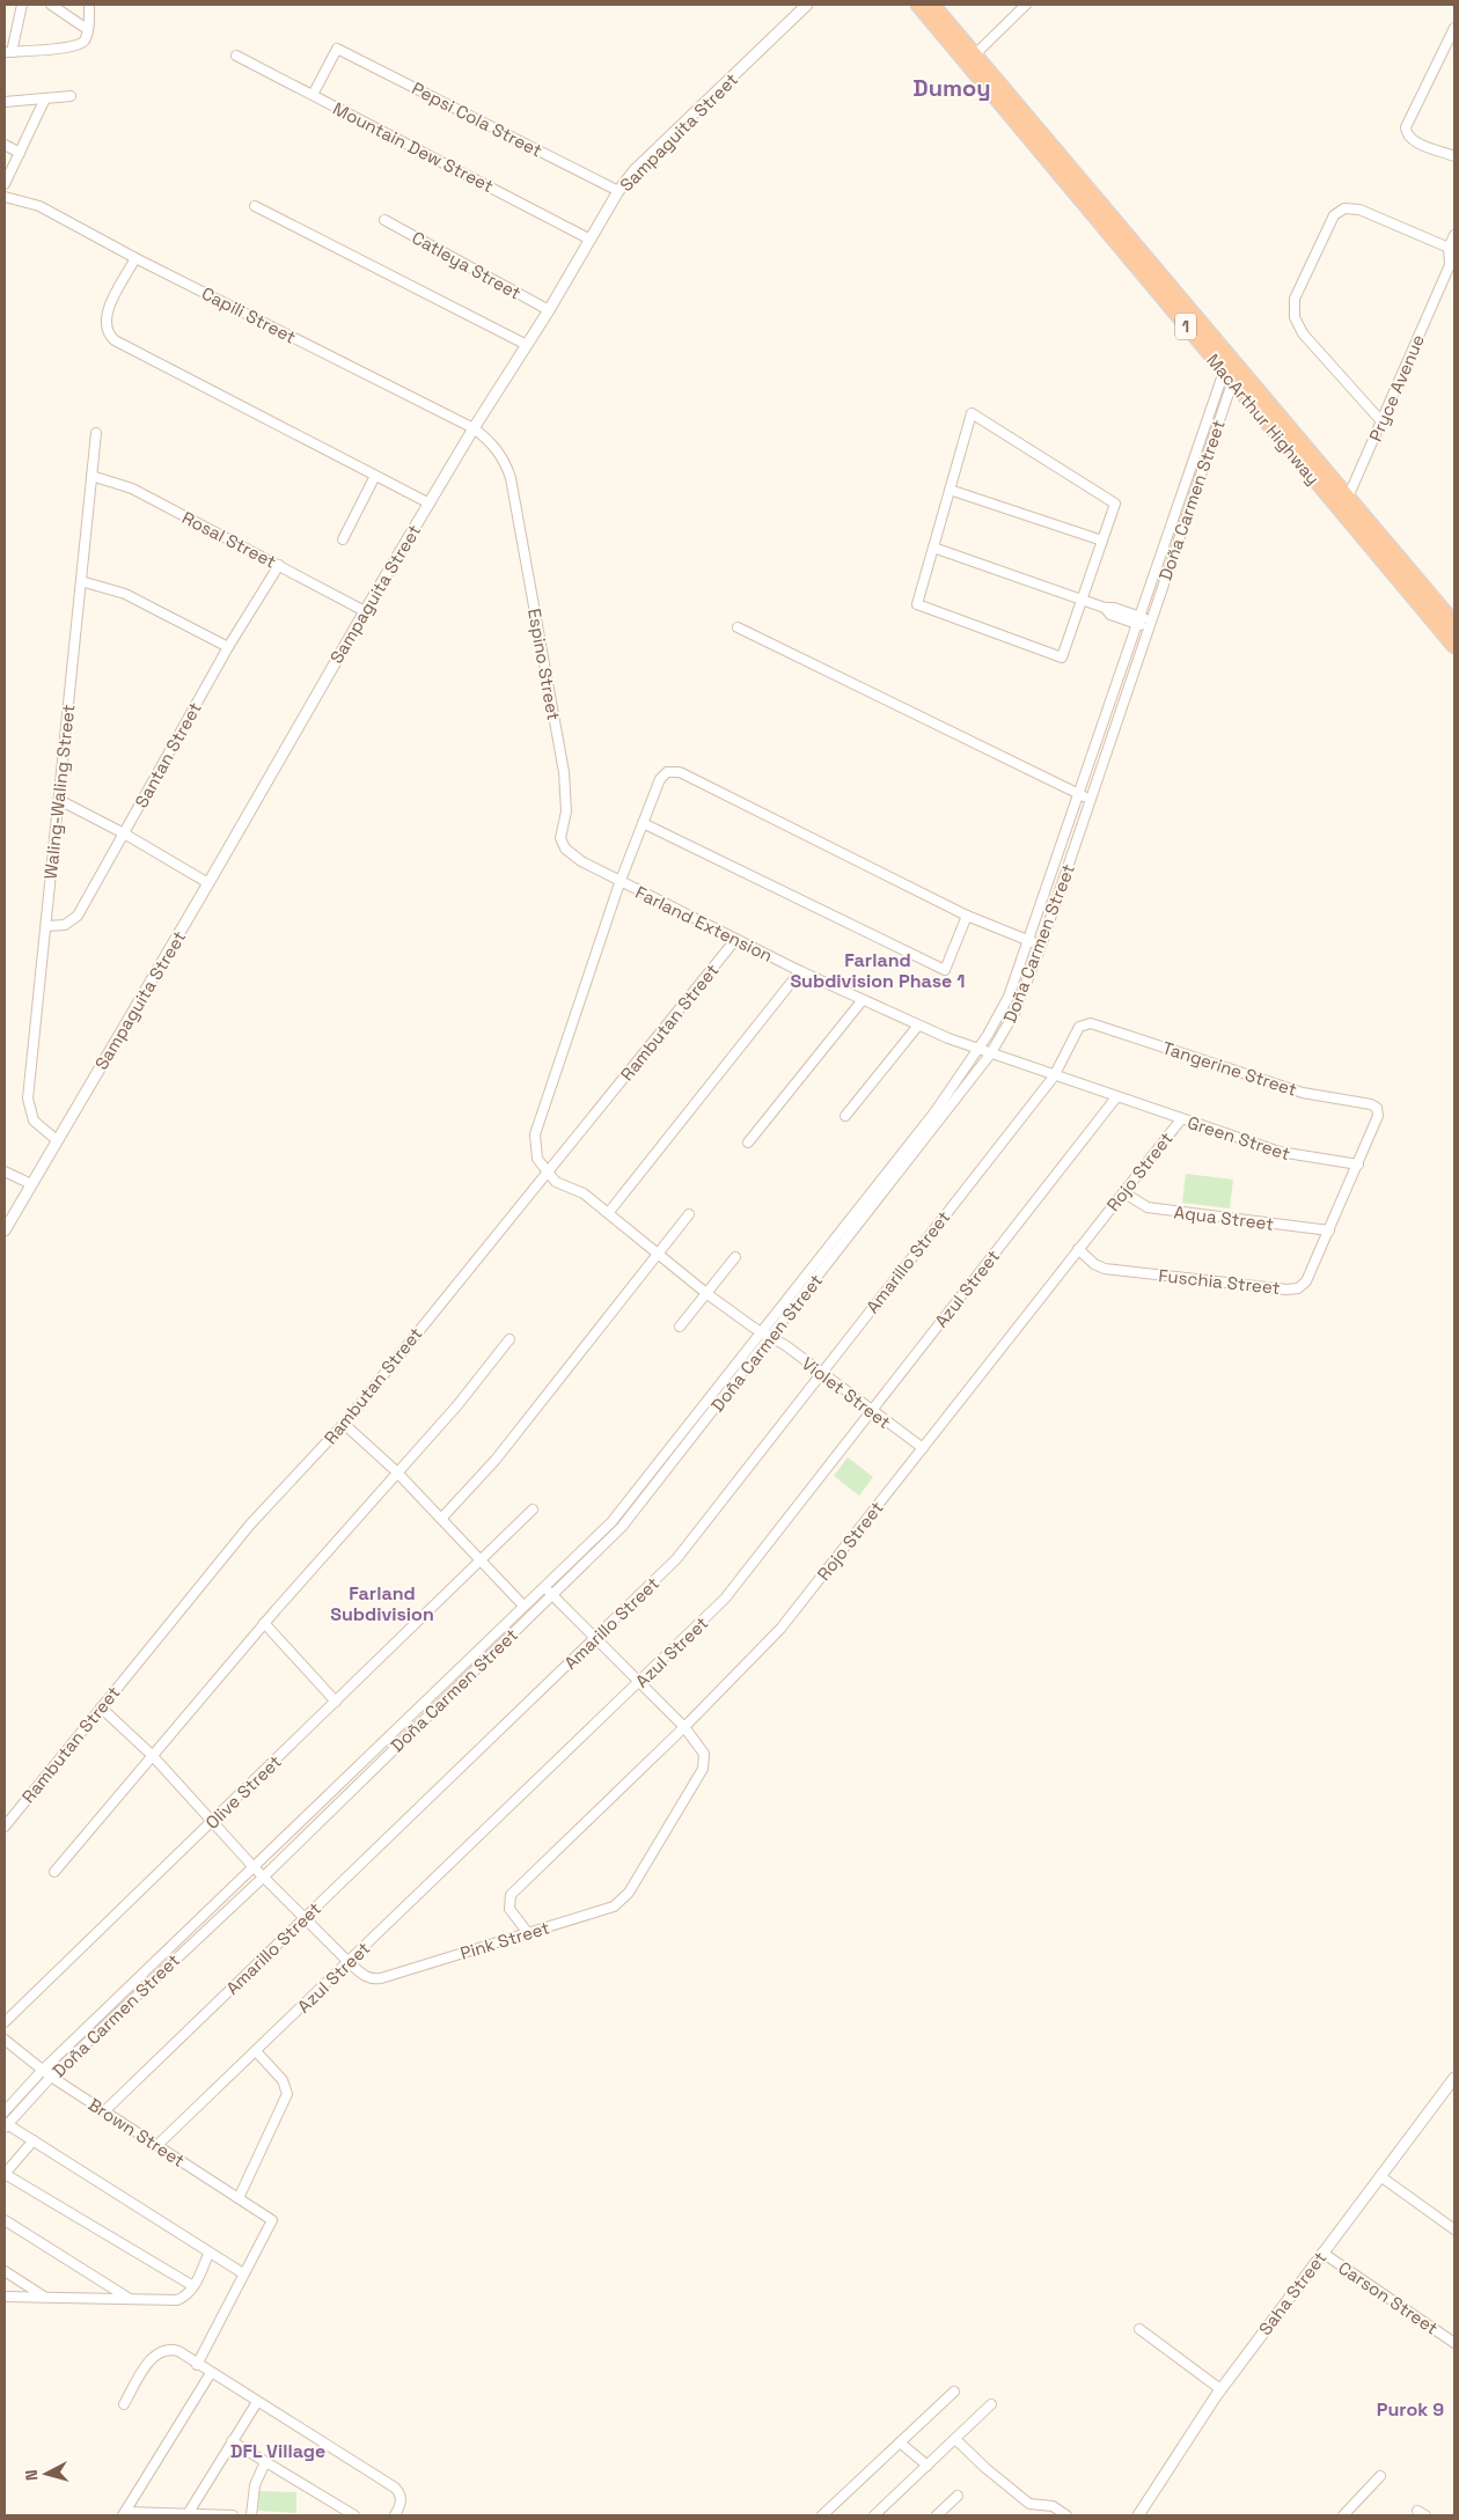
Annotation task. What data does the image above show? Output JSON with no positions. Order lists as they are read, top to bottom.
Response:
{
  "streets": {
    "highway": ["1", "MacArthur Highway"],
    "street": [
      "Pepsi Cola Street",
      "Sampaguita Street",
      "Mountain Dew Street",
      "Catleya Street",
      "Capili Street",
      "Pryce Avenue",
      "Doña Carmen Street",
      "Rosal Street",
      "Espino Street",
      "Santan Street",
      "Waling-Waling Street",
      "Farland Extension",
      "Rambutan Street",
      "Tangerine Street",
      "Green Street",
      "Rojo Street",
      "Aqua Street",
      "Amarillo Street",
      "Fuschia Street",
      "Azul Street",
      "Violet Street",
      "Olive Street",
      "Pink Street",
      "Brown Street",
      "Saha Street",
      "Carson Street"
    ]
  },
  "crossings": [
    ["Pepsi Cola Street", "Sampaguita Street"],
    ["Pepsi Cola Street", "Mountain Dew Street"],
    ["Sampaguita Street", "Mountain Dew Street"],
    ["Sampaguita Street", "Catleya Street"],
    ["Sampaguita Street", "Capili Street"],
    ["Sampaguita Street", "Rosal Street"],
    ["Sampaguita Street", "Espino Street"],
    ["Sampaguita Street", "Waling-Waling Street"],
    ["Capili Street", "Espino Street"],
    ["Pryce Avenue", "MacArthur Highway"],
    ["MacArthur Highway", "Doña Carmen Street"],
    ["Doña Carmen Street", "Farland Extension"],
    ["Doña Carmen Street", "Green Street"],
    ["Doña Carmen Street", "Violet Street"],
    ["Doña Carmen Street", "Pink Street"],
    ["Doña Carmen Street", "Brown Street"],
    ["Rosal Street", "Santan Street"],
    ["Rosal Street", "Waling-Waling Street"],
    ["Espino Street", "Farland Extension"],
    ["Santan Street", "Waling-Waling Street"],
    ["Farland Extension", "Rambutan Street"],
    ["Farland Extension", "Green Street"],
    ["Rambutan Street", "Violet Street"],
    ["Rambutan Street", "Pink Street"],
    ["Tangerine Street", "Green Street"],
    ["Tangerine Street", "Amarillo Street"],
    ["Tangerine Street", "Fuschia Street"],
    ["Green Street", "Rojo Street"],
    ["Green Street", "Amarillo Street"],
    ["Green Street", "Fuschia Street"],
    ["Green Street", "Azul Street"],
    ["Rojo Street", "Aqua Street"],
    ["Rojo Street", "Fuschia Street"],
    ["Rojo Street", "Violet Street"],
    ["Rojo Street", "Pink Street"],
    ["Aqua Street", "Fuschia Street"],
    ["Amarillo Street", "Violet Street"],
    ["Amarillo Street", "Pink Street"],
    ["Amarillo Street", "Brown Street"],
    ["Azul Street", "Violet Street"],
    ["Azul Street", "Pink Street"],
    ["Azul Street", "Brown Street"],
    ["Olive Street", "Pink Street"],
    ["Saha Street", "Carson Street"]
  ],
  "districts": [
    "Dumoy",
    "Farland Subdivision Phase 1",
    "Farland Subdivision",
    "Purok 9",
    "DFL Village"
  ],
  "north": "left"
}
